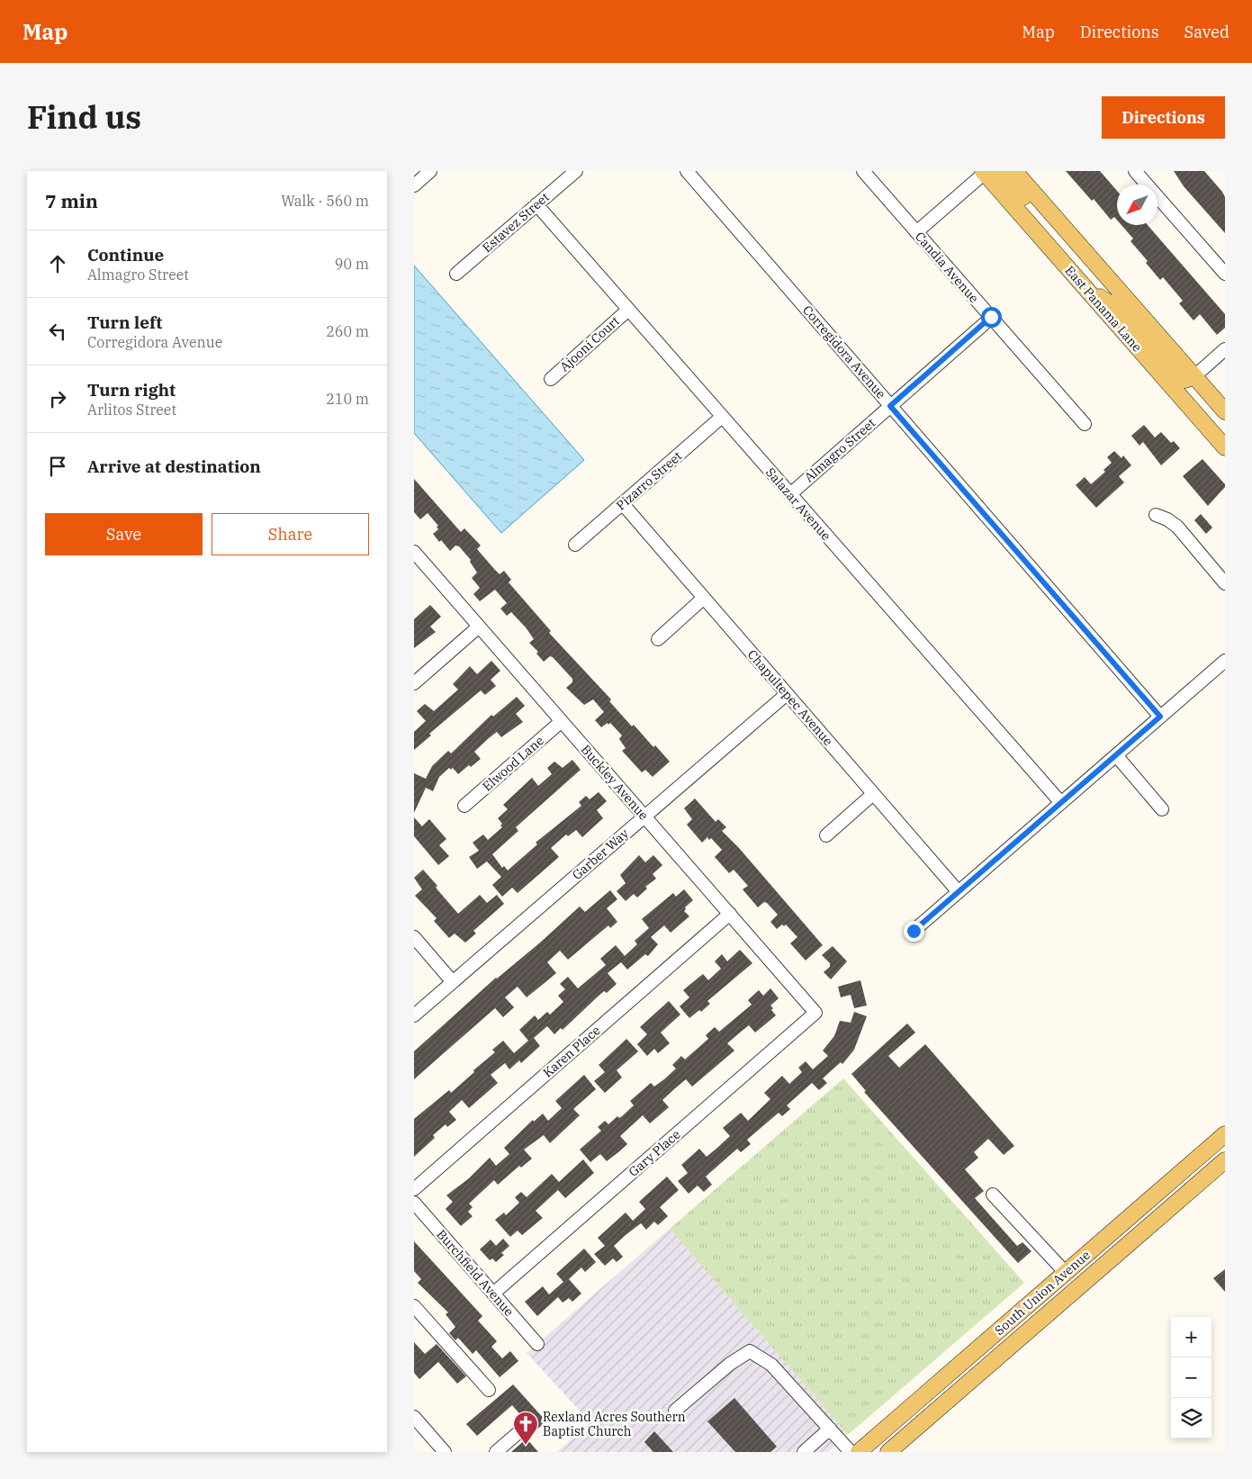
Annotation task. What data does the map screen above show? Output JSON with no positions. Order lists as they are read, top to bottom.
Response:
{
  "streets": {
    "main road": ["East Panama Lane", "South Union Avenue"],
    "street": [
      "Estavez Street",
      "Candia Avenue",
      "Ajooni Court",
      "Corregidora Avenue",
      "Almagro Street",
      "Pizarro Street",
      "Salazar Avenue",
      "Chapultepec Avenue",
      "Elwood Lane",
      "Buckley Avenue",
      "Garber Way",
      "Karen Place",
      "Gary Place",
      "Burchfield Avenue"
    ]
  },
  "crossings": [
    ["Estavez Street", "Salazar Avenue"],
    ["Candia Avenue", "Almagro Street"],
    ["Ajooni Court", "Salazar Avenue"],
    ["Corregidora Avenue", "Almagro Street"],
    ["Almagro Street", "Salazar Avenue"],
    ["Pizarro Street", "Salazar Avenue"],
    ["Pizarro Street", "Chapultepec Avenue"],
    ["Chapultepec Avenue", "Garber Way"],
    ["Elwood Lane", "Buckley Avenue"],
    ["Buckley Avenue", "Garber Way"],
    ["Buckley Avenue", "Karen Place"],
    ["Buckley Avenue", "Gary Place"],
    ["Gary Place", "Burchfield Avenue"]
  ],
  "places": {
    "church": ["Rexland Acres Southern Baptist Church"]
  },
  "north": "bottom left",
  "page": {
    "header": "Map",
    "nav": ["Map", "Directions", "Saved"],
    "title": "Find us",
    "buttons": [
      "Directions",
      ["Save", "Share"]
    ],
    "heading": ["7 min", "Walk · 560 m"],
    "list": [
      ["Continue", "Almagro Street", "90 m"],
      ["Turn left", "Corregidora Avenue", "260 m"],
      ["Turn right", "Arlitos Street", "210 m"],
      "Arrive at destination"
    ],
    "map_buttons": ["+", "−"]
  }
}
